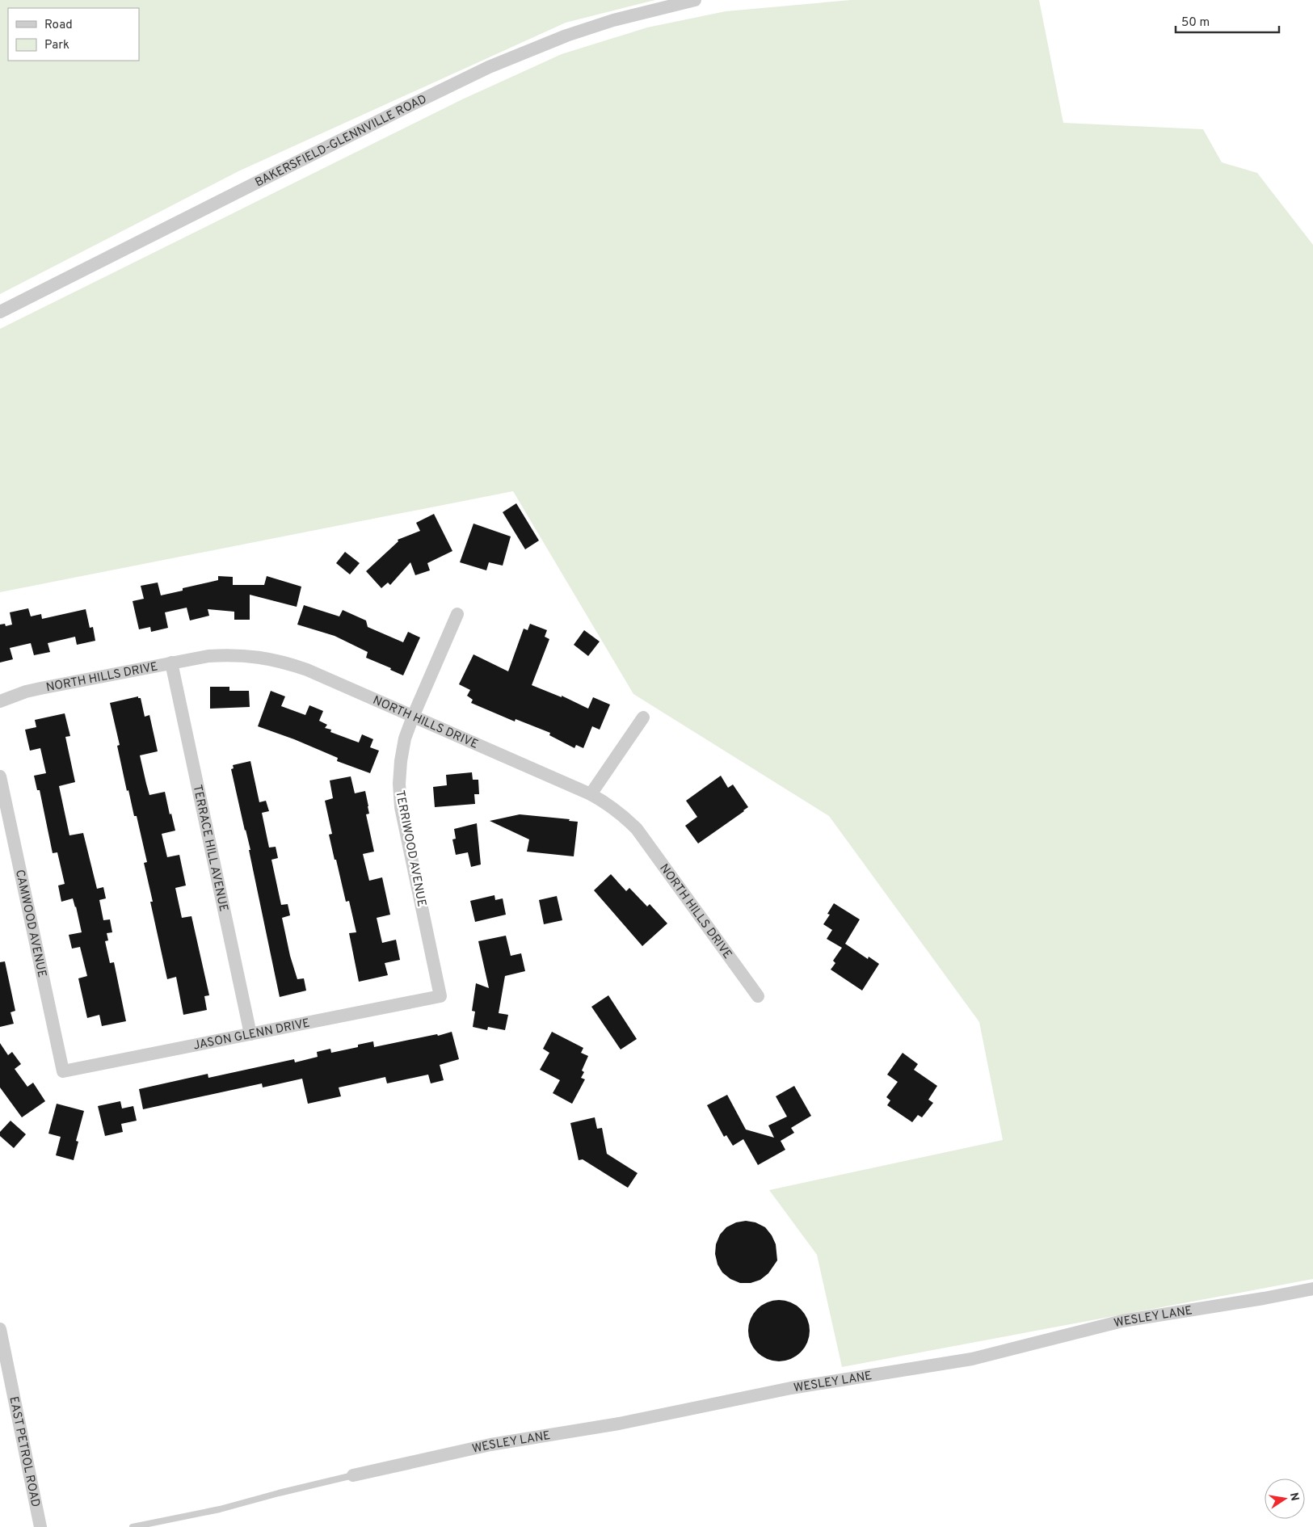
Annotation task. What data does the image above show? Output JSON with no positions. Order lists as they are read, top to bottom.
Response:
{
  "streets": {
    "street": [
      "BAKERSFIELD-GLENNVILLE ROAD",
      "NORTH HILLS DRIVE",
      "TERRACE HILL AVENUE",
      "TERRIWOOD AVENUE",
      "CAMWOOD AVENUE",
      "JASON GLENN DRIVE",
      "WESLEY LANE",
      "EAST PETROL ROAD"
    ]
  },
  "crossings": [
    ["NORTH HILLS DRIVE", "TERRACE HILL AVENUE"],
    ["NORTH HILLS DRIVE", "TERRIWOOD AVENUE"],
    ["TERRACE HILL AVENUE", "JASON GLENN DRIVE"],
    ["TERRIWOOD AVENUE", "JASON GLENN DRIVE"],
    ["CAMWOOD AVENUE", "JASON GLENN DRIVE"]
  ],
  "legend": ["Road", "Park"],
  "scale_bar": "50 m",
  "north": "right"
}
